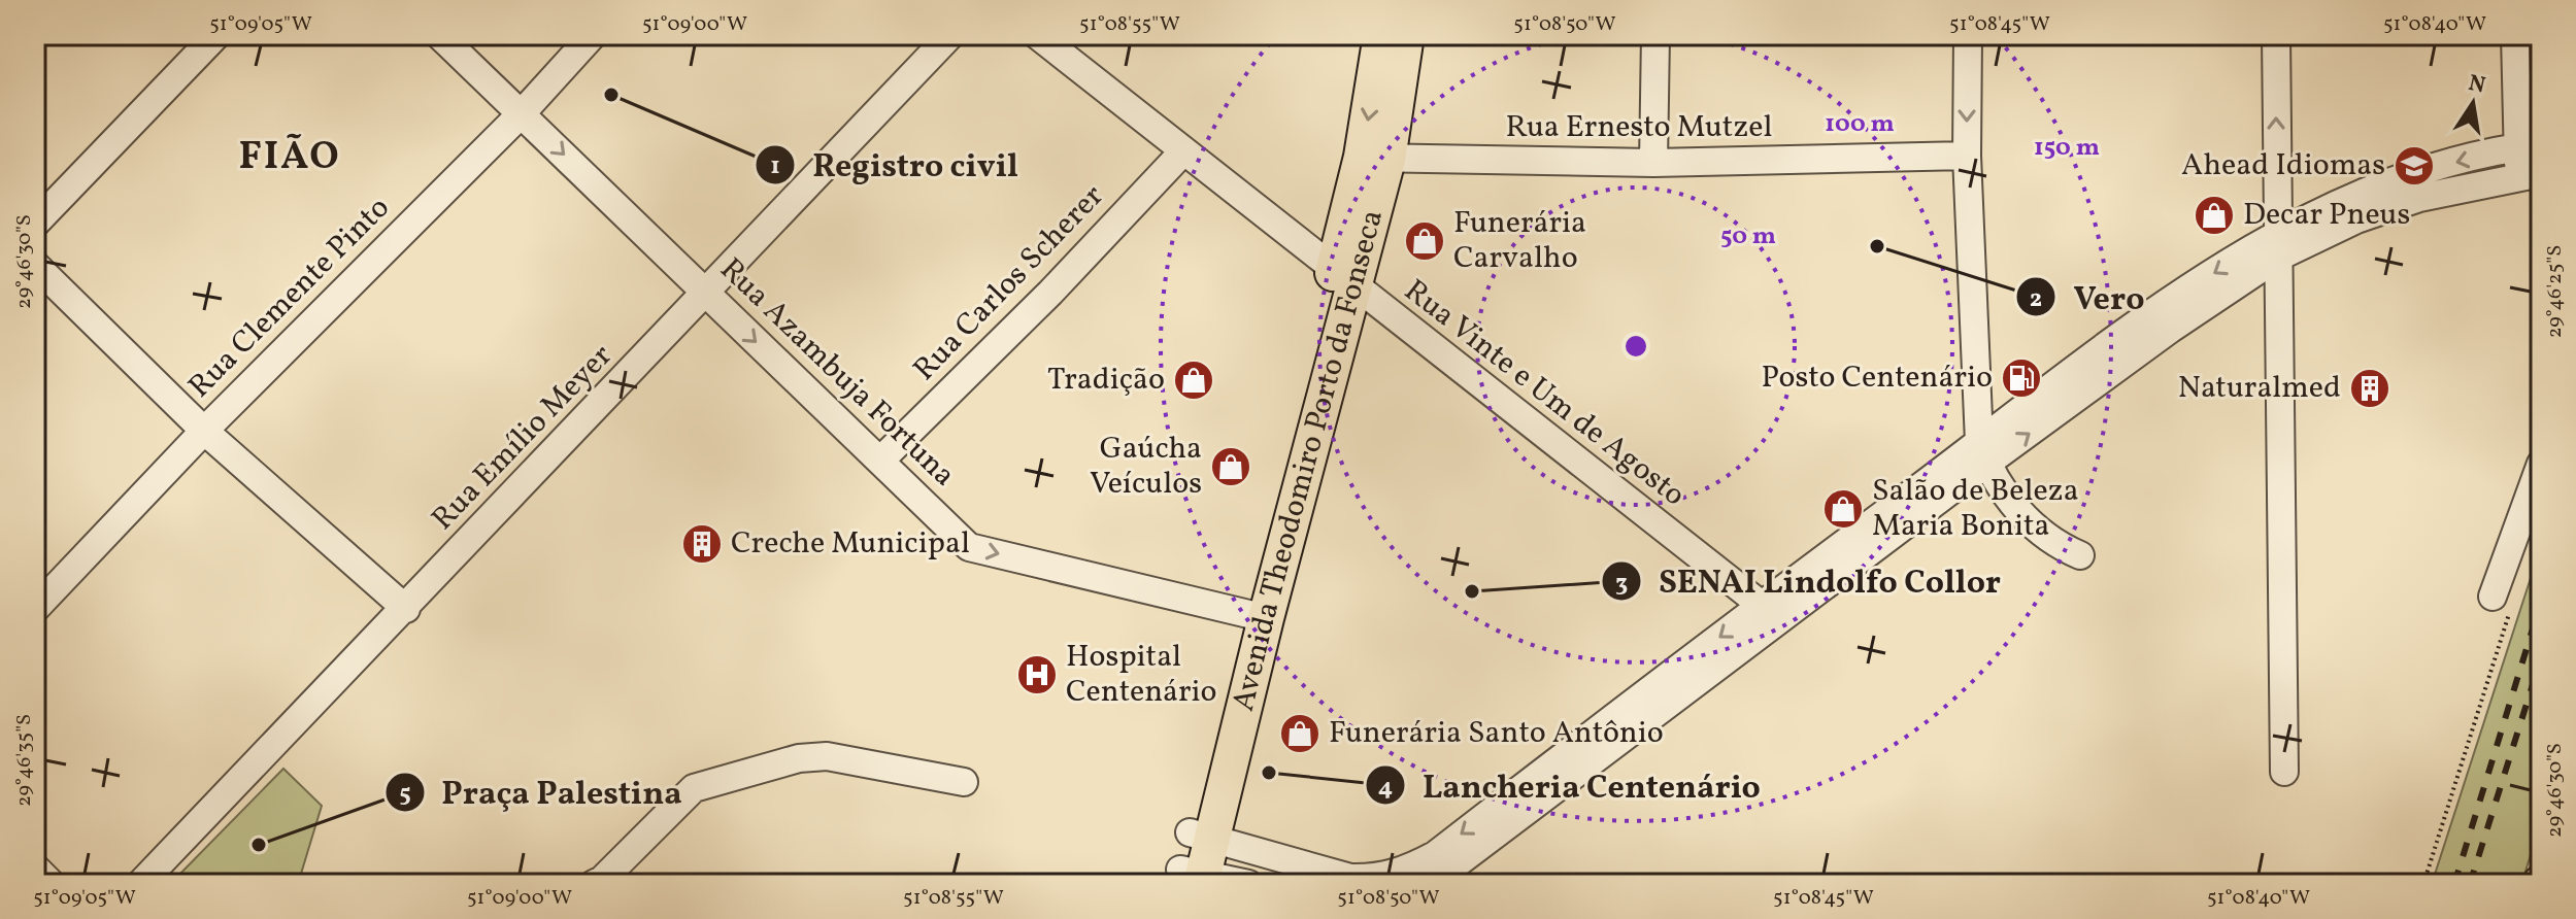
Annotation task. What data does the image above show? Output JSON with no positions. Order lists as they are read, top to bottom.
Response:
{
  "streets": {
    "main road": ["Avenida Theodomiro Porto da Fonseca"],
    "street": [
      "Rua Ernesto Mutzel",
      "Rua Carlos Scherer",
      "Rua Clemente Pinto",
      "Rua Azambuja Fortuna",
      "Rua Vinte e Um de Agosto",
      "Rua Emílio Meyer"
    ]
  },
  "crossings": [
    ["Rua Ernesto Mutzel", "Avenida Theodomiro Porto da Fonseca"],
    ["Rua Carlos Scherer", "Rua Azambuja Fortuna"],
    ["Rua Carlos Scherer", "Rua Vinte e Um de Agosto"],
    ["Rua Clemente Pinto", "Rua Azambuja Fortuna"],
    ["Rua Azambuja Fortuna", "Rua Emílio Meyer"],
    ["Rua Azambuja Fortuna", "Avenida Theodomiro Porto da Fonseca"],
    ["Rua Vinte e Um de Agosto", "Avenida Theodomiro Porto da Fonseca"]
  ],
  "one_way": ["Rua Azambuja Fortuna"],
  "districts": ["FIÃO"],
  "places": {
    "other": [
      "Registro civil",
      "Vero",
      "SENAI Lindolfo Collor",
      "Lancheria Centenário",
      "Praça Palestina"
    ],
    "school or university": ["Ahead Idiomas"],
    "shop": [
      "Decar Pneus",
      "Funerária Carvalho",
      "Tradição",
      "Gaúcha Veículos",
      "Salão de Beleza Maria Bonita",
      "Funerária Santo Antônio"
    ],
    "fuel station": ["Posto Centenário"],
    "building": ["Naturalmed", "Creche Municipal"],
    "hospital": ["Hospital Centenário"]
  },
  "north": "top",
  "coordinates": [
    "51°09'05\"W",
    "51°09'00\"W",
    "51°08'55\"W",
    "51°08'50\"W",
    "51°08'45\"W",
    "51°08'40\"W",
    "29°46'30\"S",
    "29°46'25\"S",
    "29°46'35\"S"
  ],
  "rings": ["100 m", "150 m", "50 m"]
}
